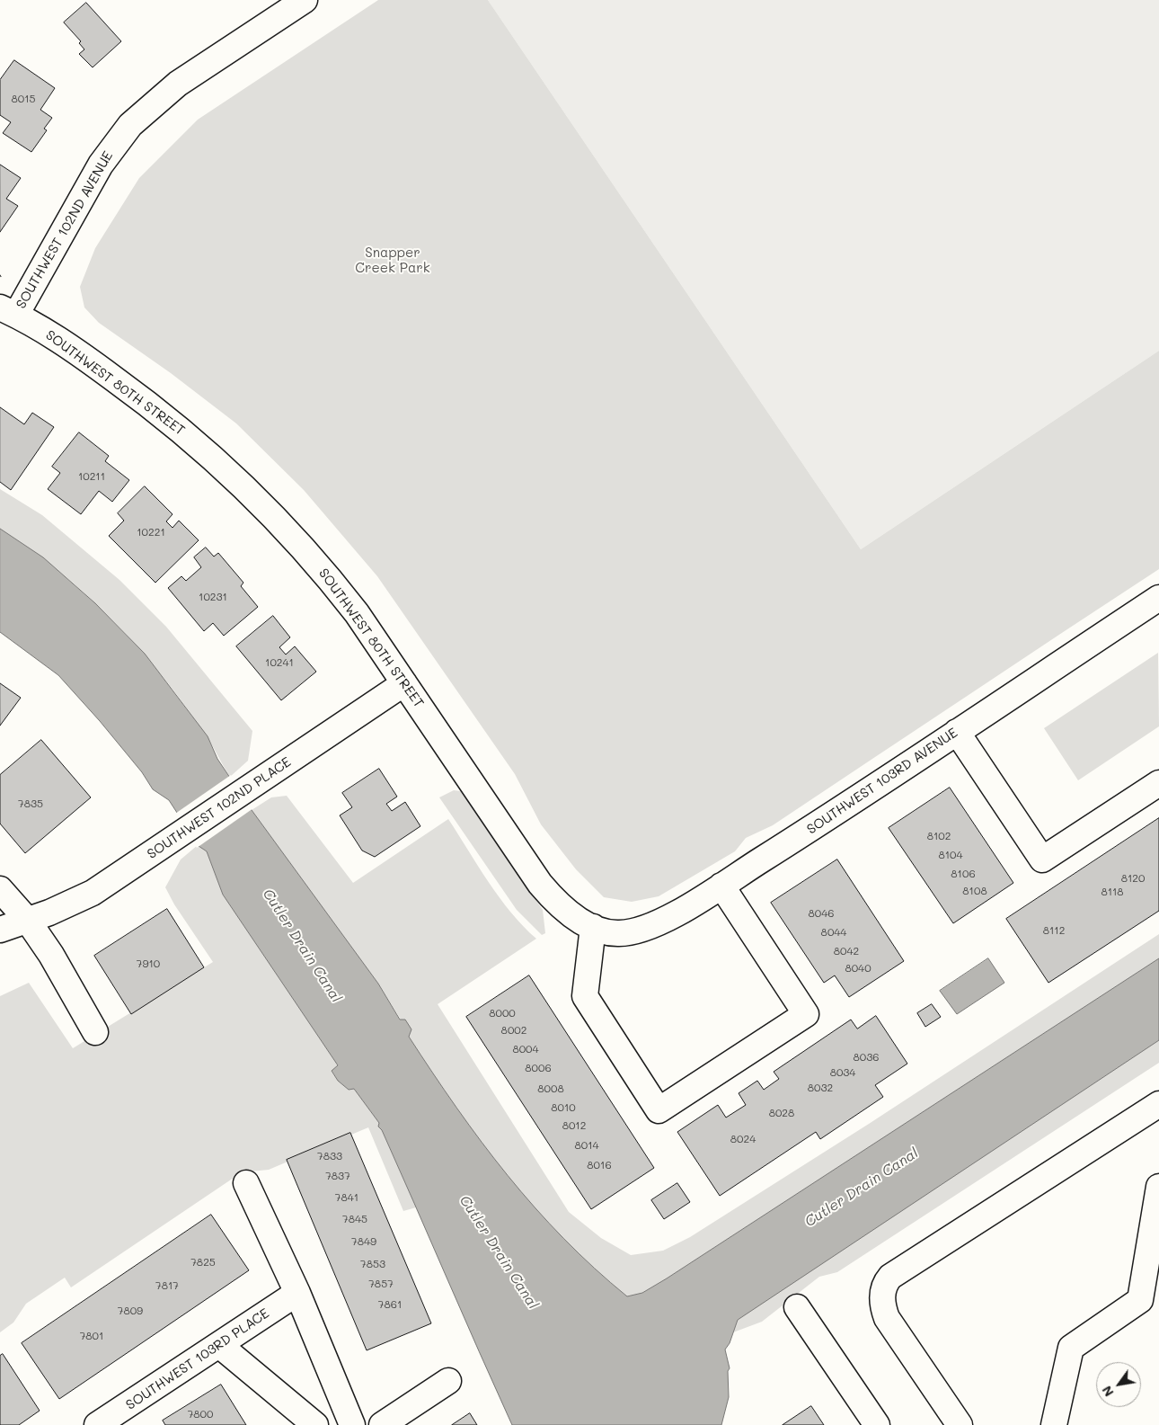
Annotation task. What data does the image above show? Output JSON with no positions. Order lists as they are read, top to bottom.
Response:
{
  "streets": {
    "street": [
      "SOUTHWEST 102ND AVENUE",
      "SOUTHWEST 80TH STREET",
      "SOUTHWEST 103RD AVENUE",
      "SOUTHWEST 102ND PLACE",
      "SOUTHWEST 103RD PLACE"
    ]
  },
  "crossings": [
    ["SOUTHWEST 102ND AVENUE", "SOUTHWEST 80TH STREET"],
    ["SOUTHWEST 80TH STREET", "SOUTHWEST 103RD AVENUE"],
    ["SOUTHWEST 80TH STREET", "SOUTHWEST 102ND PLACE"]
  ],
  "water": ["Cutler Drain Canal"],
  "parks": ["Snapper Creek Park"],
  "house_numbers": [
    "8015",
    "10211",
    "10221",
    "10231",
    "10241",
    "7835",
    "8102",
    "8104",
    "8106",
    "8120",
    "8108",
    "8118",
    "8046",
    "8112",
    "8044",
    "8042",
    "7910",
    "8040",
    "8000",
    "8002",
    "8004",
    "8036",
    "8006",
    "8034",
    "8032",
    "8008",
    "8010",
    "8028",
    "8012",
    "8024",
    "8014",
    "7833",
    "8016",
    "7837",
    "7841",
    "7845",
    "7849",
    "7825",
    "7853",
    "7857",
    "7817",
    "7861",
    "7809",
    "7801",
    "7800"
  ],
  "north": "bottom left"
}
